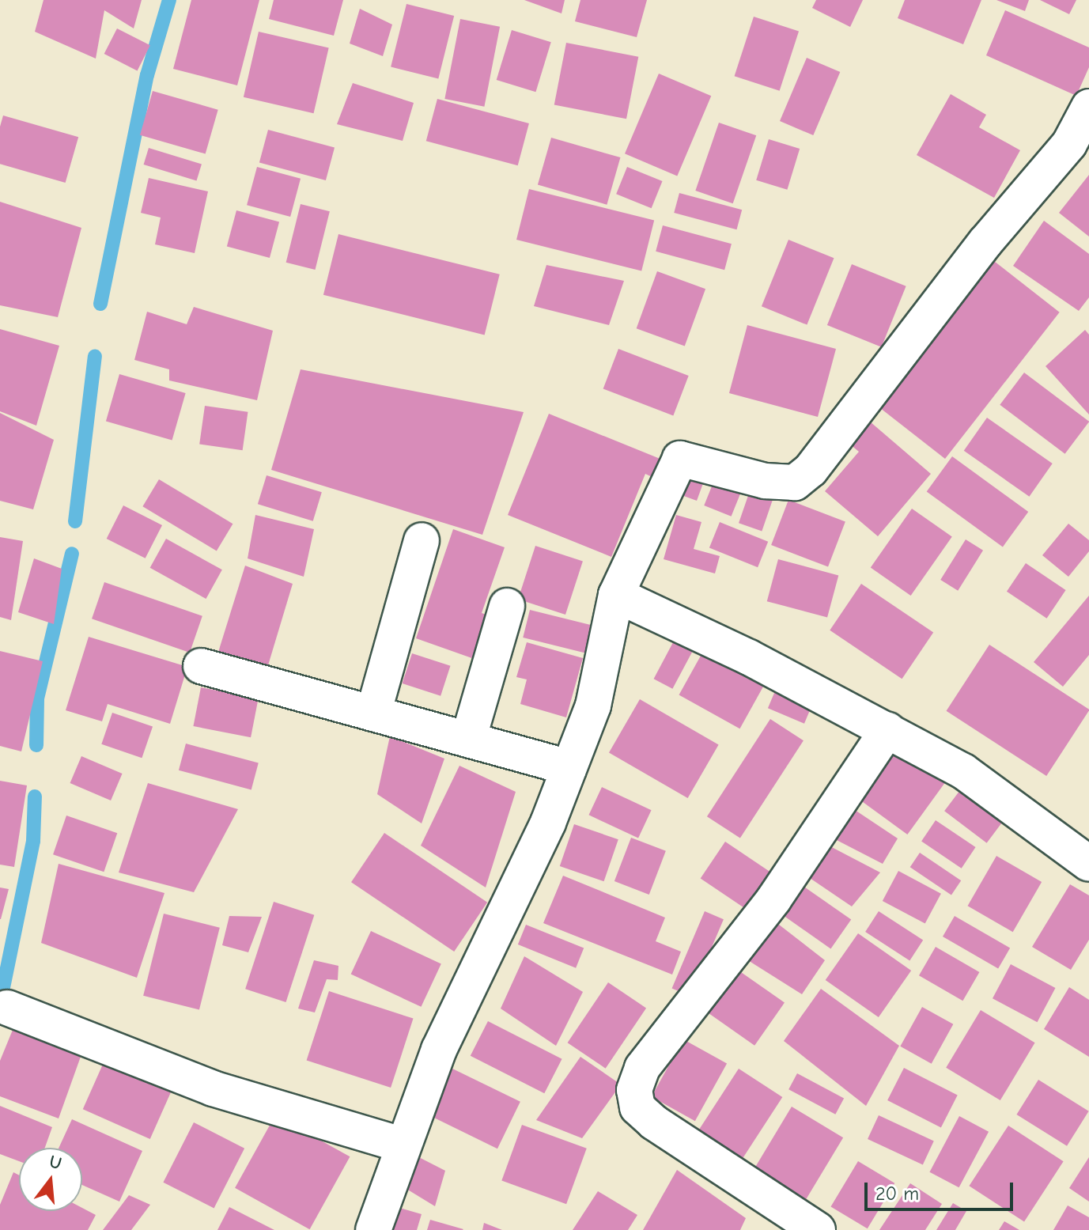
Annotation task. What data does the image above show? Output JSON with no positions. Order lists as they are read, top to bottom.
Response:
{
  "scale_bar": "20 m",
  "north": "top"
}
